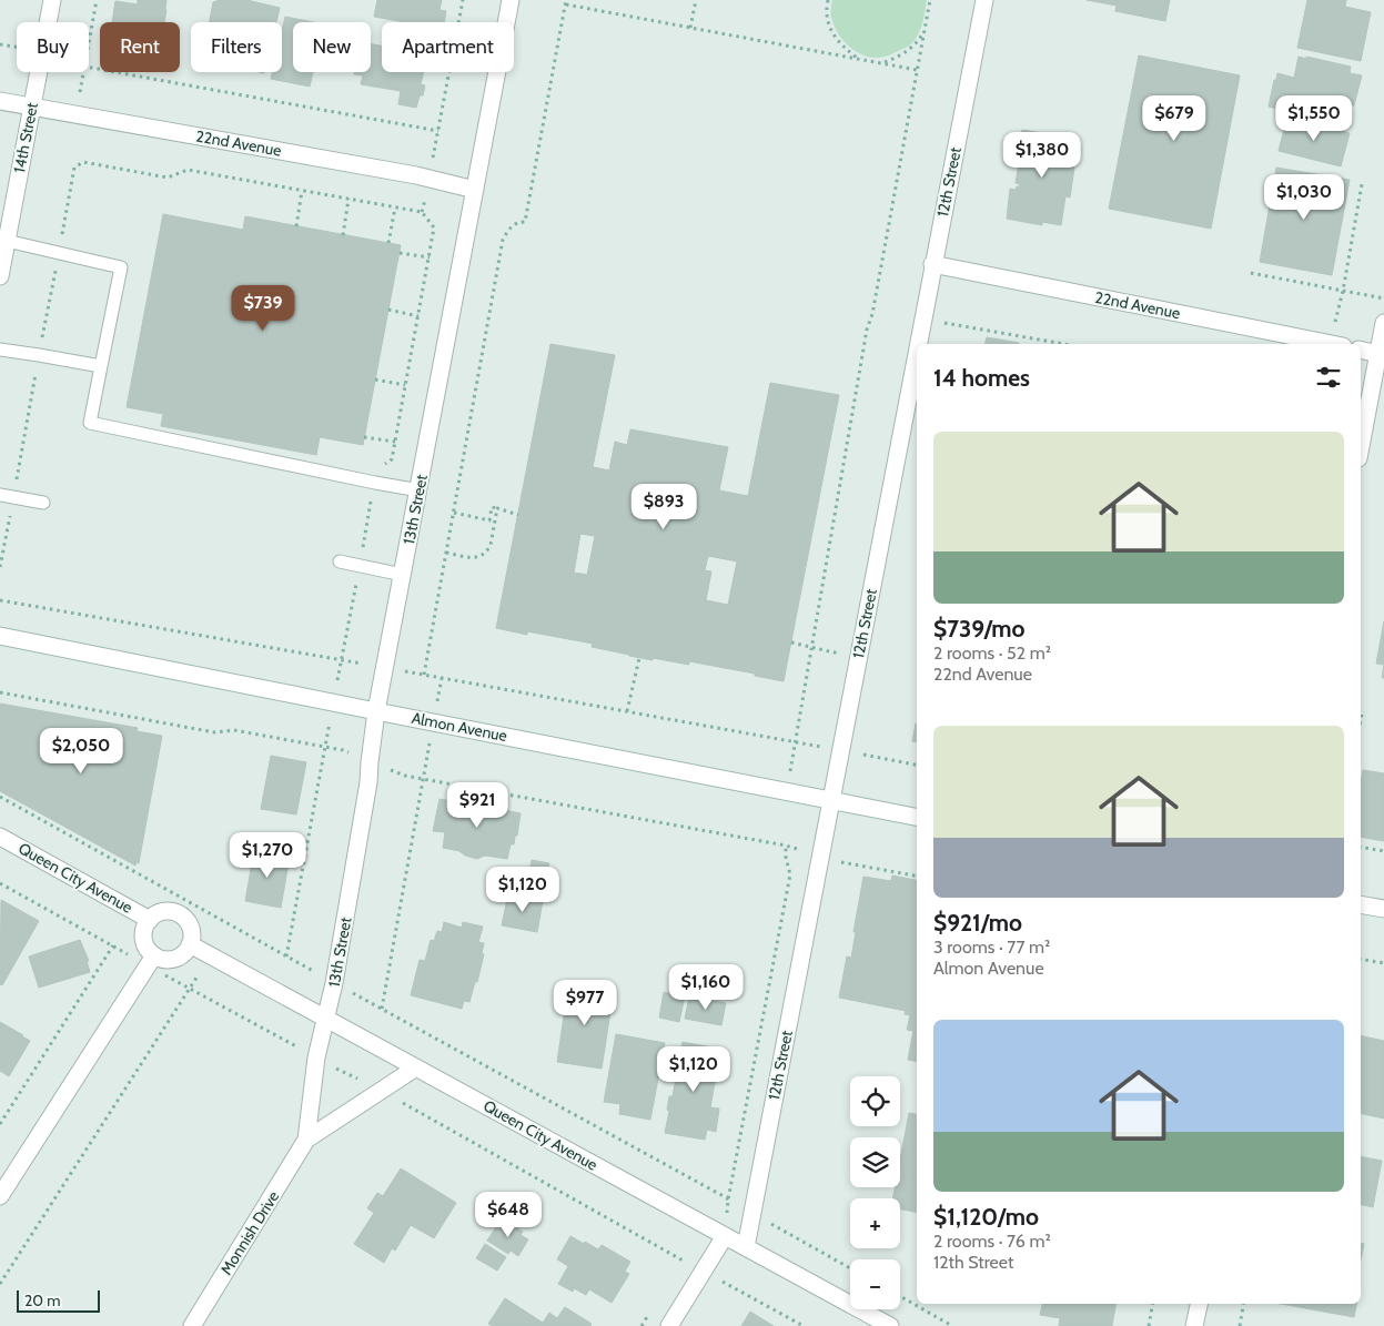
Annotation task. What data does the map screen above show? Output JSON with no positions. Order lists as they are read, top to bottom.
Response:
{
  "streets": {
    "street": [
      "14th Street",
      "22nd Avenue",
      "12th Street",
      "13th Street",
      "Almon Avenue",
      "Queen City Avenue",
      "Monnish Drive"
    ]
  },
  "crossings": [
    ["14th Street", "22nd Avenue"],
    ["22nd Avenue", "12th Street"],
    ["22nd Avenue", "13th Street"],
    ["12th Street", "Almon Avenue"],
    ["12th Street", "Queen City Avenue"],
    ["13th Street", "Almon Avenue"],
    ["13th Street", "Queen City Avenue"],
    ["13th Street", "Monnish Drive"],
    ["Queen City Avenue", "Monnish Drive"]
  ],
  "scale_bar": "20 m",
  "page": {
    "chip": [
      "Buy",
      "Rent",
      "Filters",
      "New",
      "Apartment"
    ],
    "price": [
      "$679",
      "$1,550",
      "$1,380",
      "$1,030",
      "$739",
      "$893",
      "$2,050",
      "$921",
      "$1,270",
      "$1,120",
      "$1,160",
      "$977",
      "$1,120",
      "$648"
    ],
    "heading": "14 homes",
    "list": [
      {
        "name": "$739/mo",
        "note": "2 rooms · 52 m² · 22nd Avenue"
      },
      {
        "name": "$921/mo",
        "note": "3 rooms · 77 m² · Almon Avenue"
      },
      {
        "name": "$1,120/mo",
        "note": "2 rooms · 76 m² · 12th Street"
      }
    ],
    "map_buttons": ["+", "−"],
    "scale": "20 m"
  }
}
